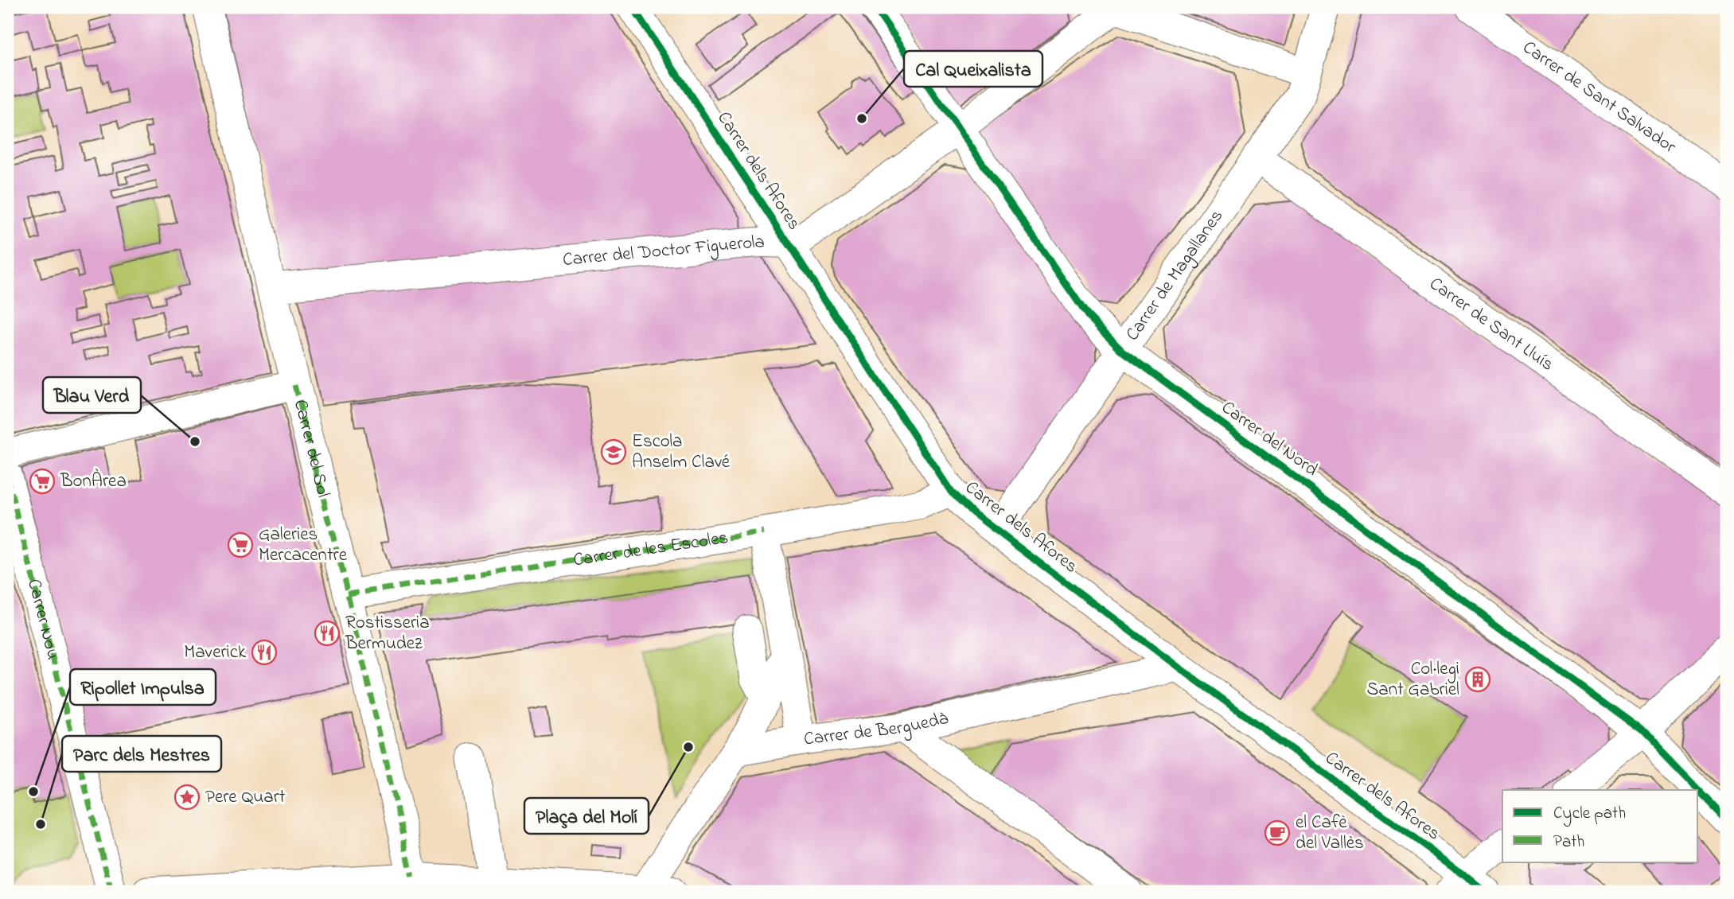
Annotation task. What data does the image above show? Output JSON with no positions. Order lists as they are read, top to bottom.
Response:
{
  "streets": {
    "street": [
      "Carrer de Sant Salvador",
      "Carrer dels Afores",
      "Carrer del Doctor Figuerola",
      "Carrer de Magallanes",
      "Carrer de Sant Lluís",
      "Carrer del Nord",
      "Carrer del Sol",
      "Carrer de les Escoles",
      "Carrer Nou",
      "Carrer de Berguedà"
    ]
  },
  "crossings": [
    ["Carrer dels Afores", "Carrer del Doctor Figuerola"],
    ["Carrer dels Afores", "Carrer de Magallanes"],
    ["Carrer dels Afores", "Carrer de les Escoles"],
    ["Carrer dels Afores", "Carrer de Berguedà"],
    ["Carrer del Doctor Figuerola", "Carrer del Nord"],
    ["Carrer del Doctor Figuerola", "Carrer del Sol"],
    ["Carrer de Magallanes", "Carrer de Sant Lluís"],
    ["Carrer de Magallanes", "Carrer del Nord"],
    ["Carrer del Sol", "Carrer de les Escoles"]
  ],
  "places": {
    "other": [
      "Cal Queixalista",
      "Blau Verd",
      "Plaça del Molí",
      "Ripollet Impulsa",
      "Parc dels Mestres"
    ],
    "school or university": ["Escola Anselm Clavé"],
    "supermarket": ["BonÀrea", "Galeries Mercacentre"],
    "restaurant": ["Rostisseria Bermudez", "Maverick"],
    "building": ["Col·legi Sant Gabriel"],
    "place": ["Pere Quart"],
    "cafe": ["el Cafè del Vallès"]
  },
  "legend": ["Cycle path", "Path"]
}
